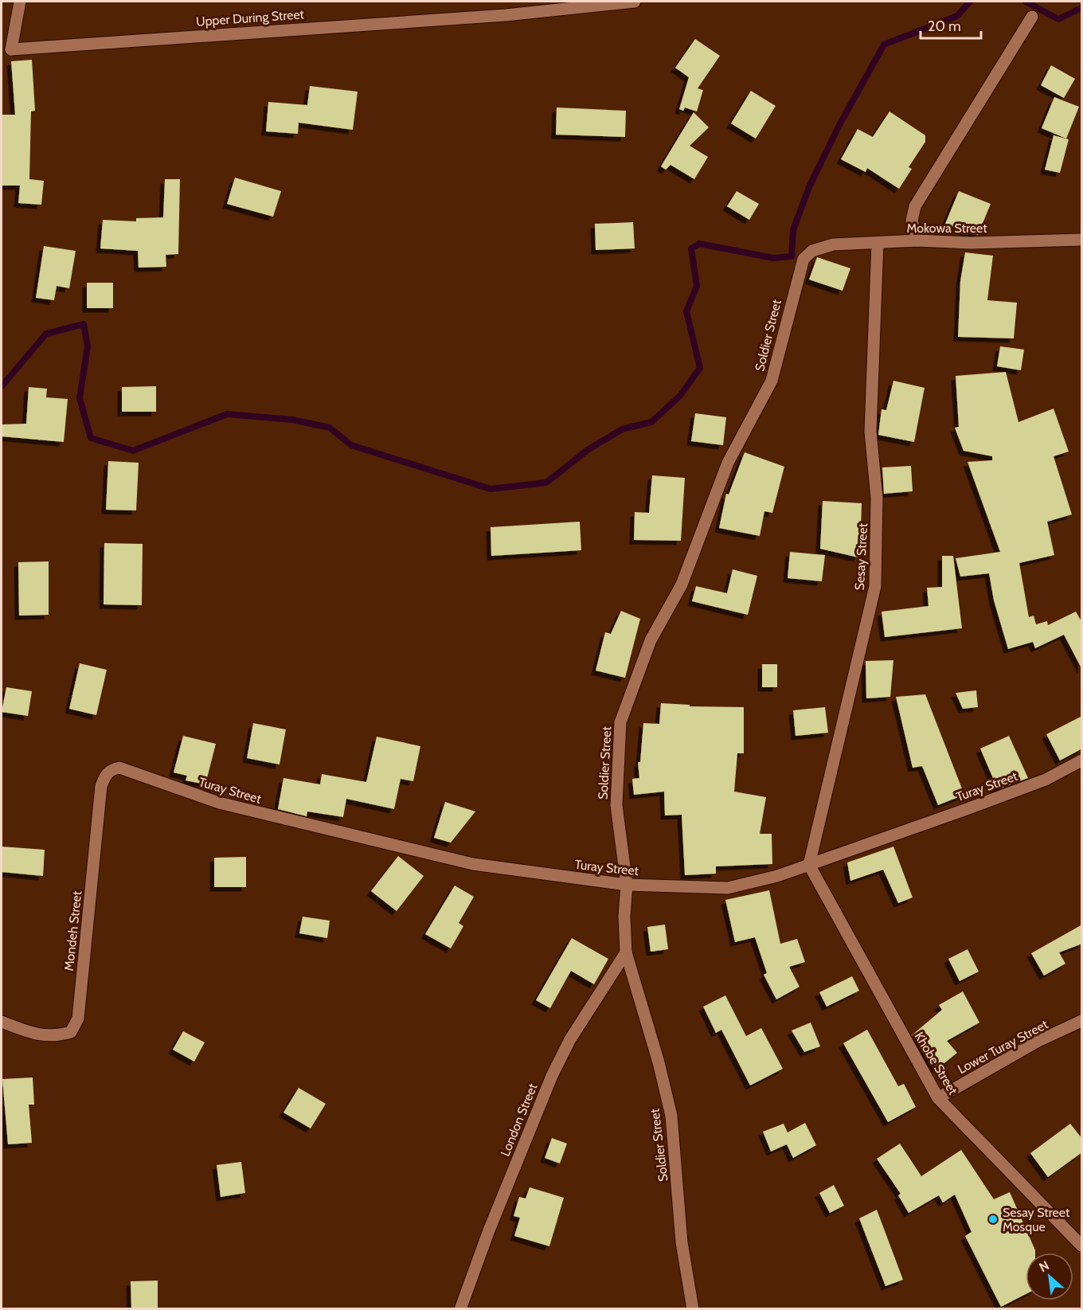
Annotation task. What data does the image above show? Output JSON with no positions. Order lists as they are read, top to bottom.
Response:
{
  "streets": {
    "street": [
      "Upper During Street",
      "Mokowa Street",
      "Soldier Street",
      "Sesay Street",
      "Turay Street",
      "Mondeh Street",
      "Lower Turay Street",
      "Khobe Street",
      "London Street"
    ]
  },
  "crossings": [
    ["Mokowa Street", "Soldier Street"],
    ["Mokowa Street", "Sesay Street"],
    ["Soldier Street", "Turay Street"],
    ["Soldier Street", "London Street"],
    ["Sesay Street", "Turay Street"],
    ["Sesay Street", "Khobe Street"],
    ["Turay Street", "Mondeh Street"],
    ["Turay Street", "Khobe Street"],
    ["Lower Turay Street", "Khobe Street"]
  ],
  "places": ["Sesay Street Mosque"],
  "scale_bar": "20 m",
  "north": "top left"
}
